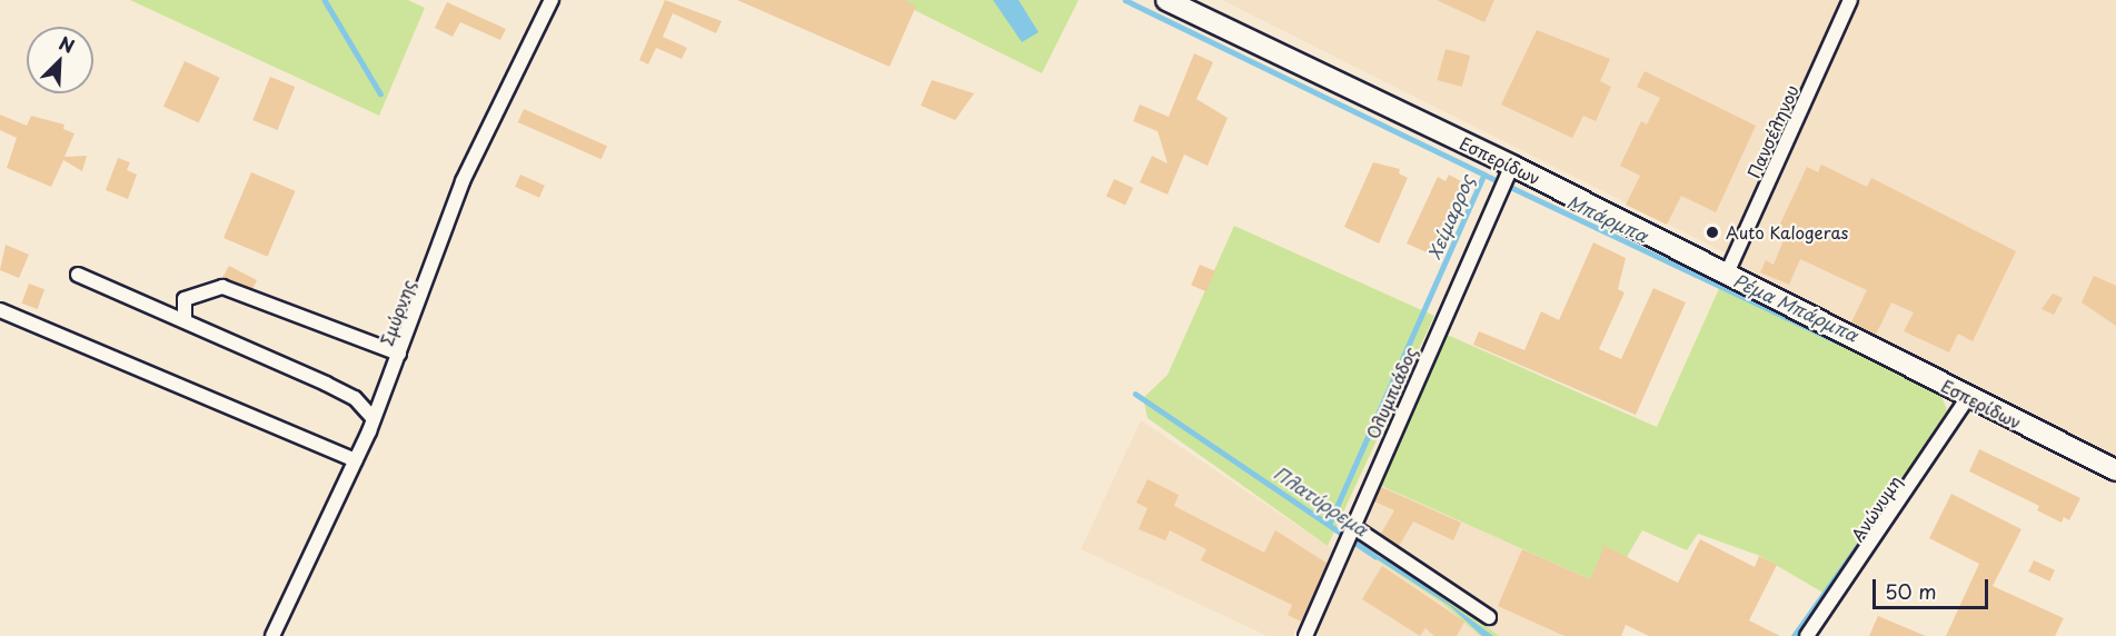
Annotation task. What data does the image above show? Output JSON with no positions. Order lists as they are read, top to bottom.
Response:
{
  "streets": {
    "street": [
      "Πανσέληνου",
      "Εσπερίδων",
      "Σμύρνης",
      "Ολυμπιάδος",
      "Ανώνυμη"
    ]
  },
  "crossings": [
    ["Πανσέληνου", "Εσπερίδων"],
    ["Εσπερίδων", "Ολυμπιάδος"],
    ["Εσπερίδων", "Ανώνυμη"]
  ],
  "water": [
    "Χείμαρρος",
    "Μπάρμπα",
    "Ρέμα Μπάρμπα",
    "Πλατύρρεμα"
  ],
  "places": ["Auto Kalogeras"],
  "scale_bar": "50 m",
  "north": "top right"
}
